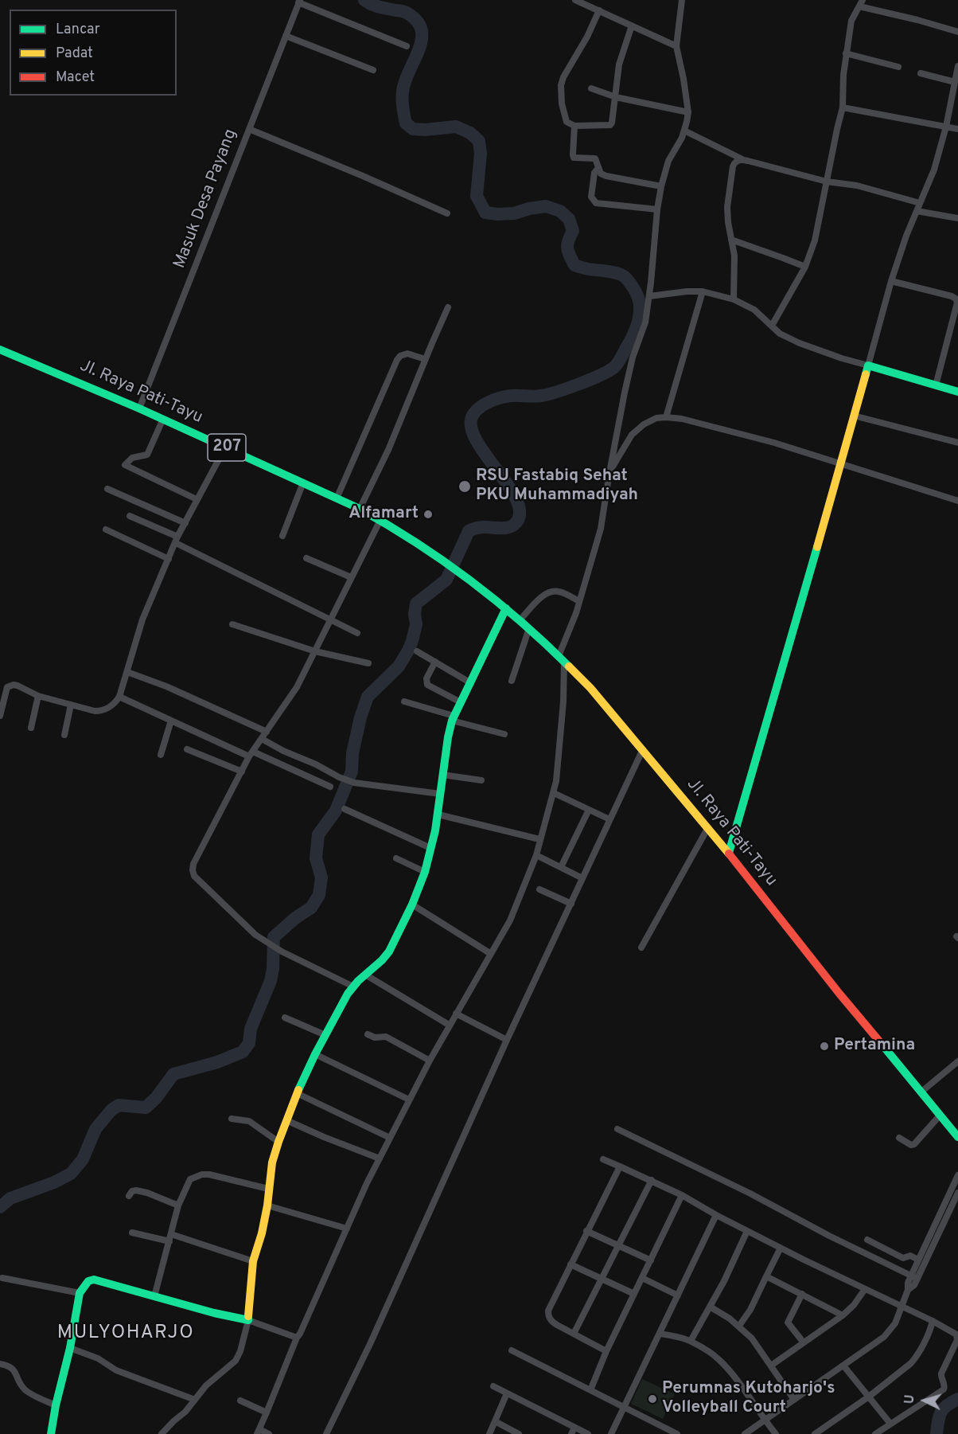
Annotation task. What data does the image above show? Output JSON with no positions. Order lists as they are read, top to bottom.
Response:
{
  "streets": {
    "street": ["Masuk Desa Payang", "Jl. Raya Pati-Tayu", "207"]
  },
  "crossings": [
    ["Masuk Desa Payang", "Jl. Raya Pati-Tayu"]
  ],
  "districts": ["MULYOHARJO"],
  "places": [
    "RSU Fastabiq Sehat PKU Muhammadiyah",
    "Alfamart",
    "Pertamina",
    "Perumnas Kutoharjo's Volleyball Court"
  ],
  "legend": ["Lancar", "Padat", "Macet"],
  "north": "left"
}
